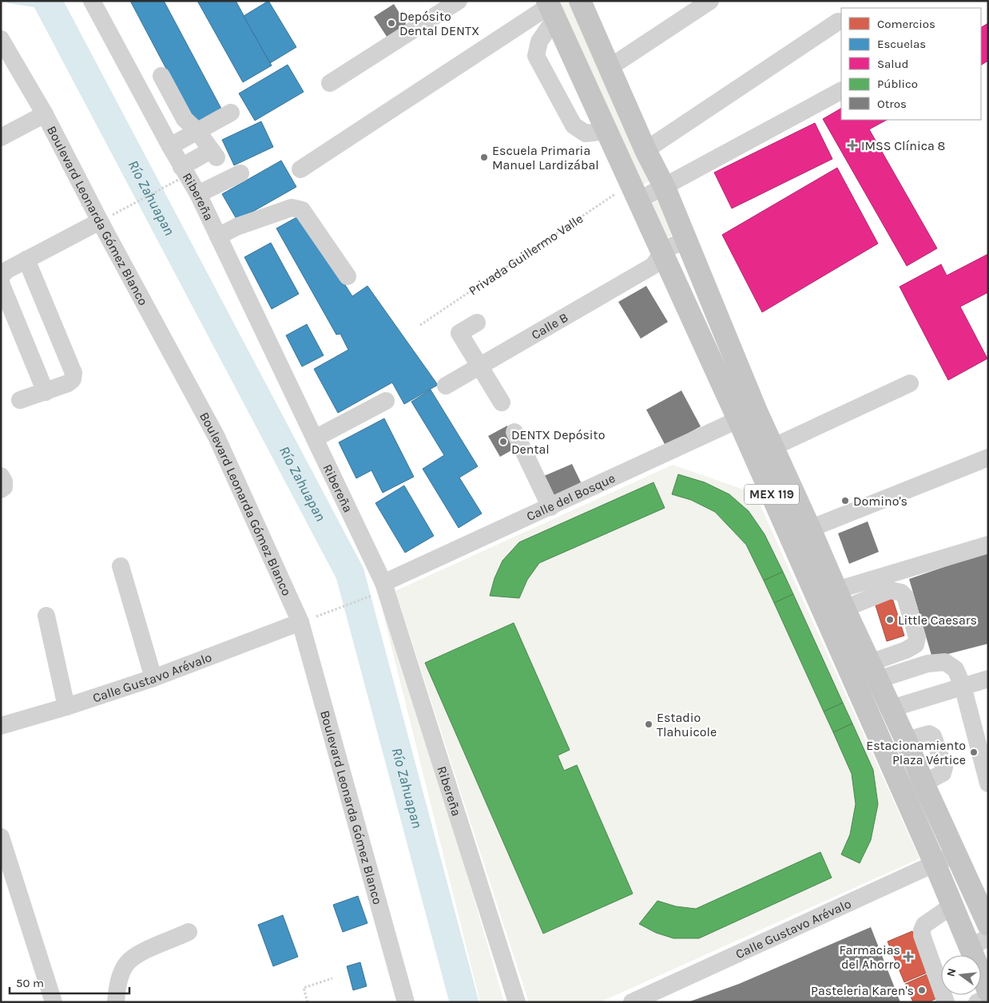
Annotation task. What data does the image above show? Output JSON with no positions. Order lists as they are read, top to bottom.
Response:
{
  "streets": {
    "main road": ["MEX 119"],
    "street": [
      "Ribereña",
      "Boulevard Leonarda Gómez Blanco",
      "Calle B",
      "Calle del Bosque",
      "Calle Gustavo Arévalo"
    ],
    "path": ["Privada Guillermo Valle"]
  },
  "crossings": [
    ["Ribereña", "Calle del Bosque"],
    ["Boulevard Leonarda Gómez Blanco", "Calle Gustavo Arévalo"],
    ["Privada Guillermo Valle", "MEX 119"],
    ["Calle B", "MEX 119"],
    ["MEX 119", "Calle del Bosque"],
    ["MEX 119", "Calle Gustavo Arévalo"]
  ],
  "water": ["Río Zahuapan"],
  "places": {
    "other": [
      "Depósito Dental DENTX",
      "Escuela Primaria Manuel Lardizábal",
      "DENTX Depósito Dental",
      "Domino's",
      "Little Caesars",
      "Estadio Tlahuicole",
      "Estacionamiento Plaza Vértice",
      "Pasteleria Karen's"
    ],
    "health": ["IMSS Clínica 8", "Farmacias del Ahorro"]
  },
  "legend": [
    "Comercios",
    "Escuelas",
    "Salud",
    "Público",
    "Otros"
  ],
  "scale_bar": "50 m",
  "north": "left"
}
